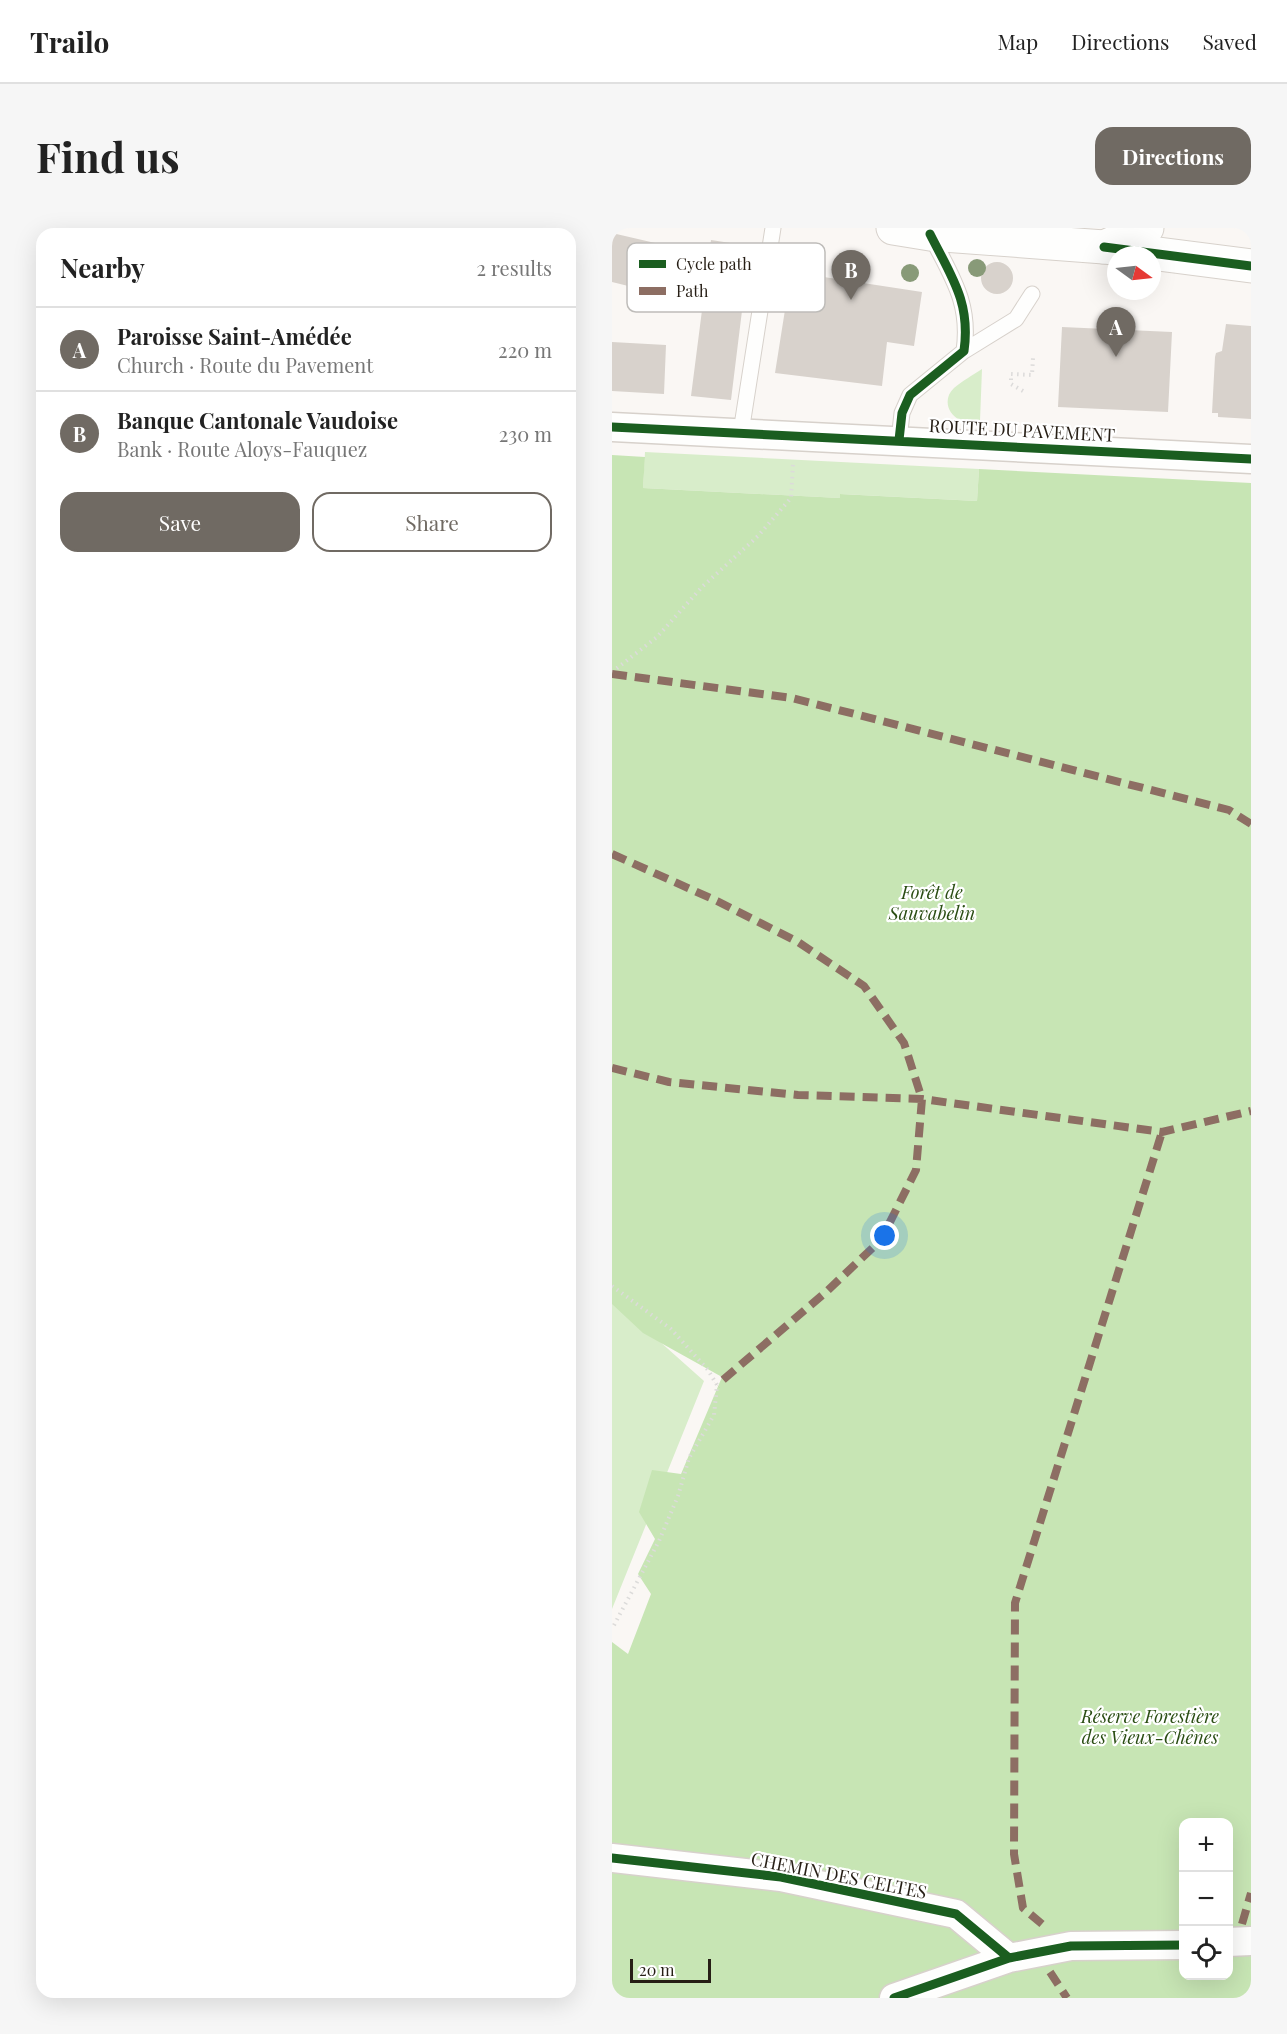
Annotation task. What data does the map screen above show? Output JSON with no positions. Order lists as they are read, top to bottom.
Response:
{
  "streets": {
    "street": ["ROUTE DU PAVEMENT", "CHEMIN DES CELTES"]
  },
  "parks": ["Forêt de Sauvabelin", "Réserve Forestière des Vieux-Chênes"],
  "legend": ["Cycle path", "Path"],
  "scale_bar": "20 m",
  "north": "right",
  "page": {
    "header": "Trailo",
    "nav": ["Map", "Directions", "Saved"],
    "buttons": [
      "Directions",
      ["Save", "Share"]
    ],
    "title": "Find us",
    "heading": ["Nearby", "2 results"],
    "pins": ["B", "A"],
    "list": [
      {
        "mark": "A",
        "name": "Paroisse Saint-Amédée",
        "note": "Church · Route du Pavement",
        "value": "220 m"
      },
      {
        "mark": "B",
        "name": "Banque Cantonale Vaudoise",
        "note": "Bank · Route Aloys-Fauquez",
        "value": "230 m"
      }
    ],
    "map_buttons": ["+", "−"],
    "scale": "20 m"
  }
}
